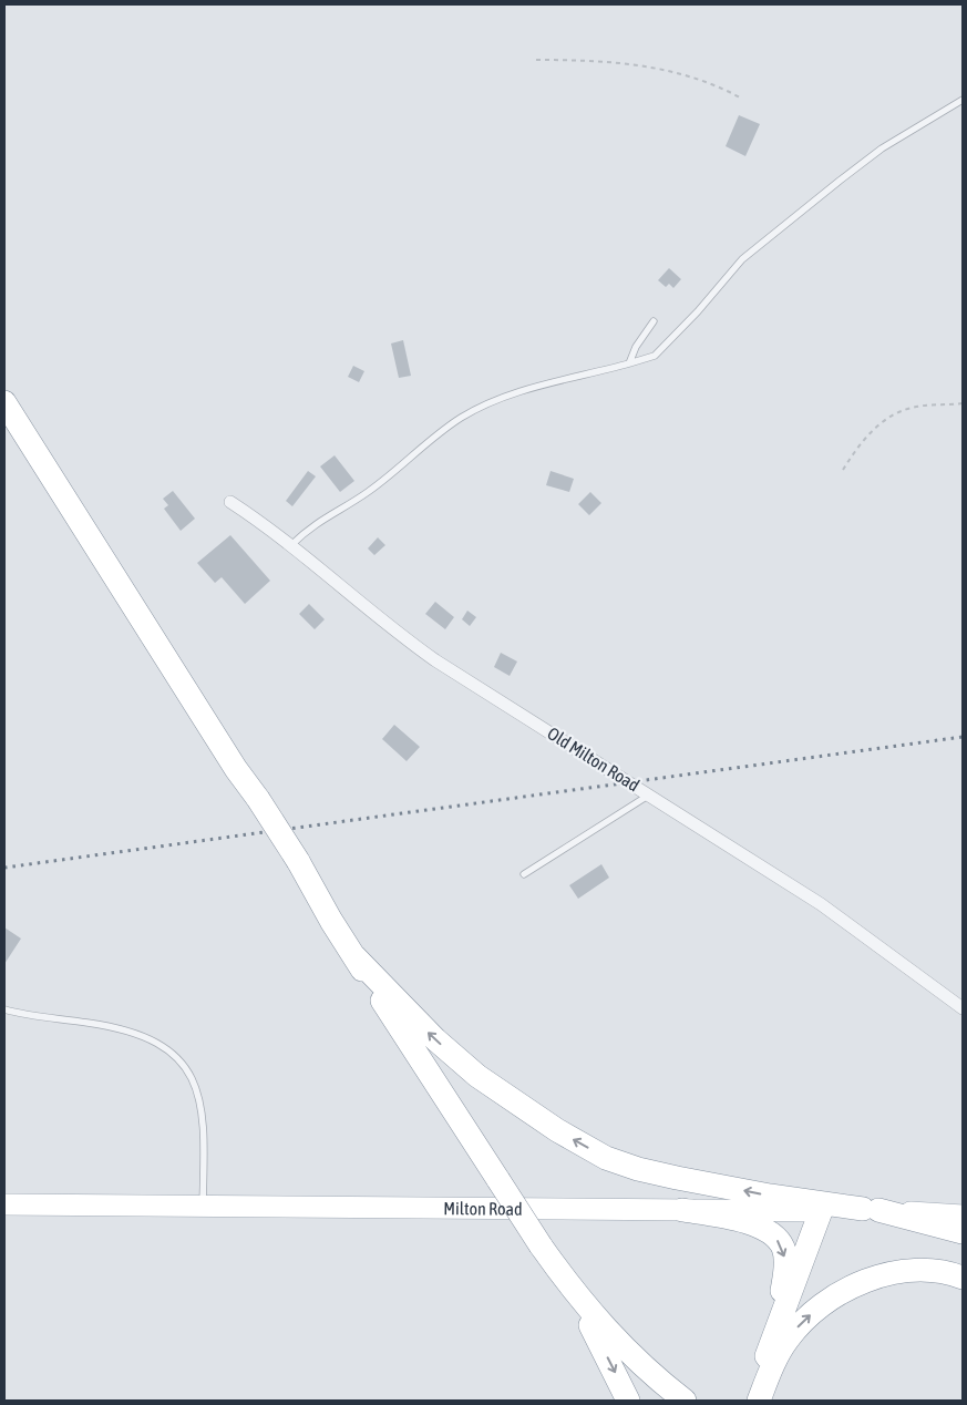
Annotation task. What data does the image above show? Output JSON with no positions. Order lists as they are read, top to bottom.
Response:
{
  "streets": {
    "main road": ["Milton Road"],
    "street": ["Old Milton Road"]
  }
}
